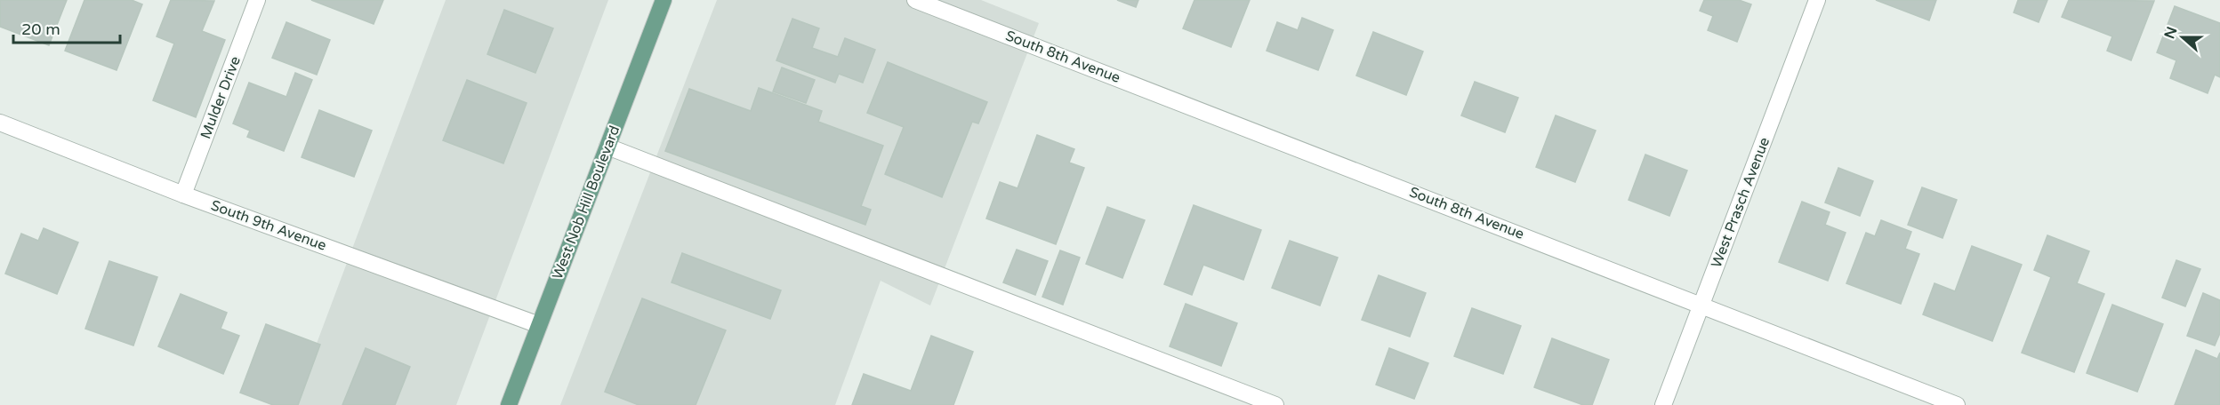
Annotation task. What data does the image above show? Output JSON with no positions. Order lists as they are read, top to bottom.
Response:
{
  "streets": {
    "main road": ["West Nob Hill Boulevard"],
    "street": [
      "South 8th Avenue",
      "Mulder Drive",
      "West Prasch Avenue",
      "South 9th Avenue"
    ]
  },
  "crossings": [
    ["South 8th Avenue", "West Prasch Avenue"],
    ["Mulder Drive", "South 9th Avenue"],
    ["West Nob Hill Boulevard", "South 9th Avenue"]
  ],
  "scale_bar": "20 m",
  "north": "left"
}
